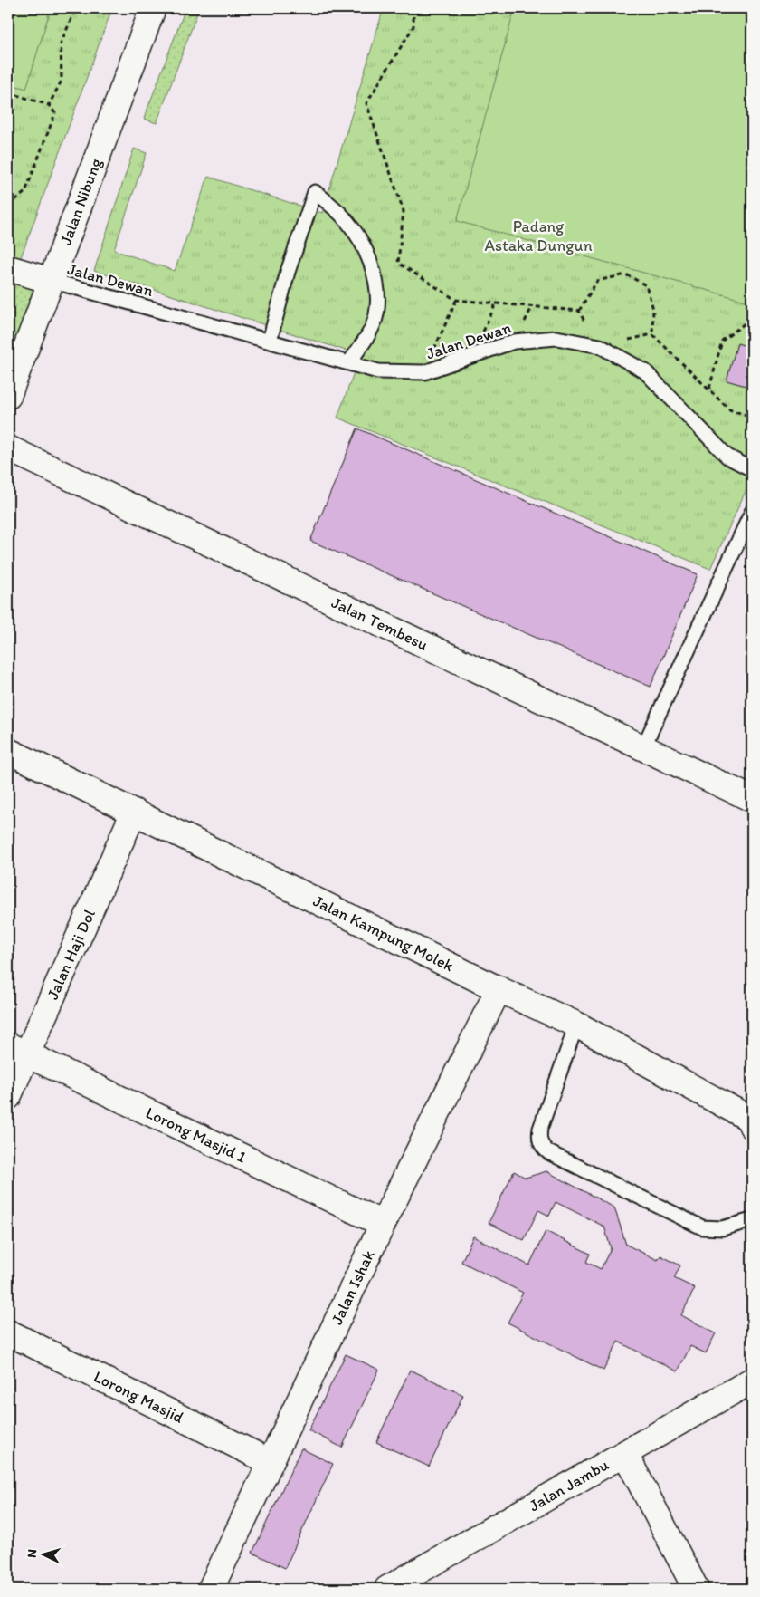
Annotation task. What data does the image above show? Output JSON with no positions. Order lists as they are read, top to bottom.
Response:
{
  "streets": {
    "street": [
      "Jalan Nibung",
      "Jalan Tembesu",
      "Jalan Kampung Molek",
      "Jalan Haji Dol",
      "Lorong Masjid 1",
      "Jalan Ishak",
      "Lorong Masjid",
      "Jalan Jambu"
    ],
    "lane": ["Jalan Dewan"]
  },
  "crossings": [
    ["Jalan Nibung", "Jalan Dewan"],
    ["Jalan Kampung Molek", "Jalan Haji Dol"],
    ["Jalan Kampung Molek", "Jalan Ishak"],
    ["Jalan Haji Dol", "Lorong Masjid 1"],
    ["Lorong Masjid 1", "Jalan Ishak"],
    ["Jalan Ishak", "Lorong Masjid"]
  ],
  "parks": ["Padang Astaka Dungun"],
  "north": "left"
}
